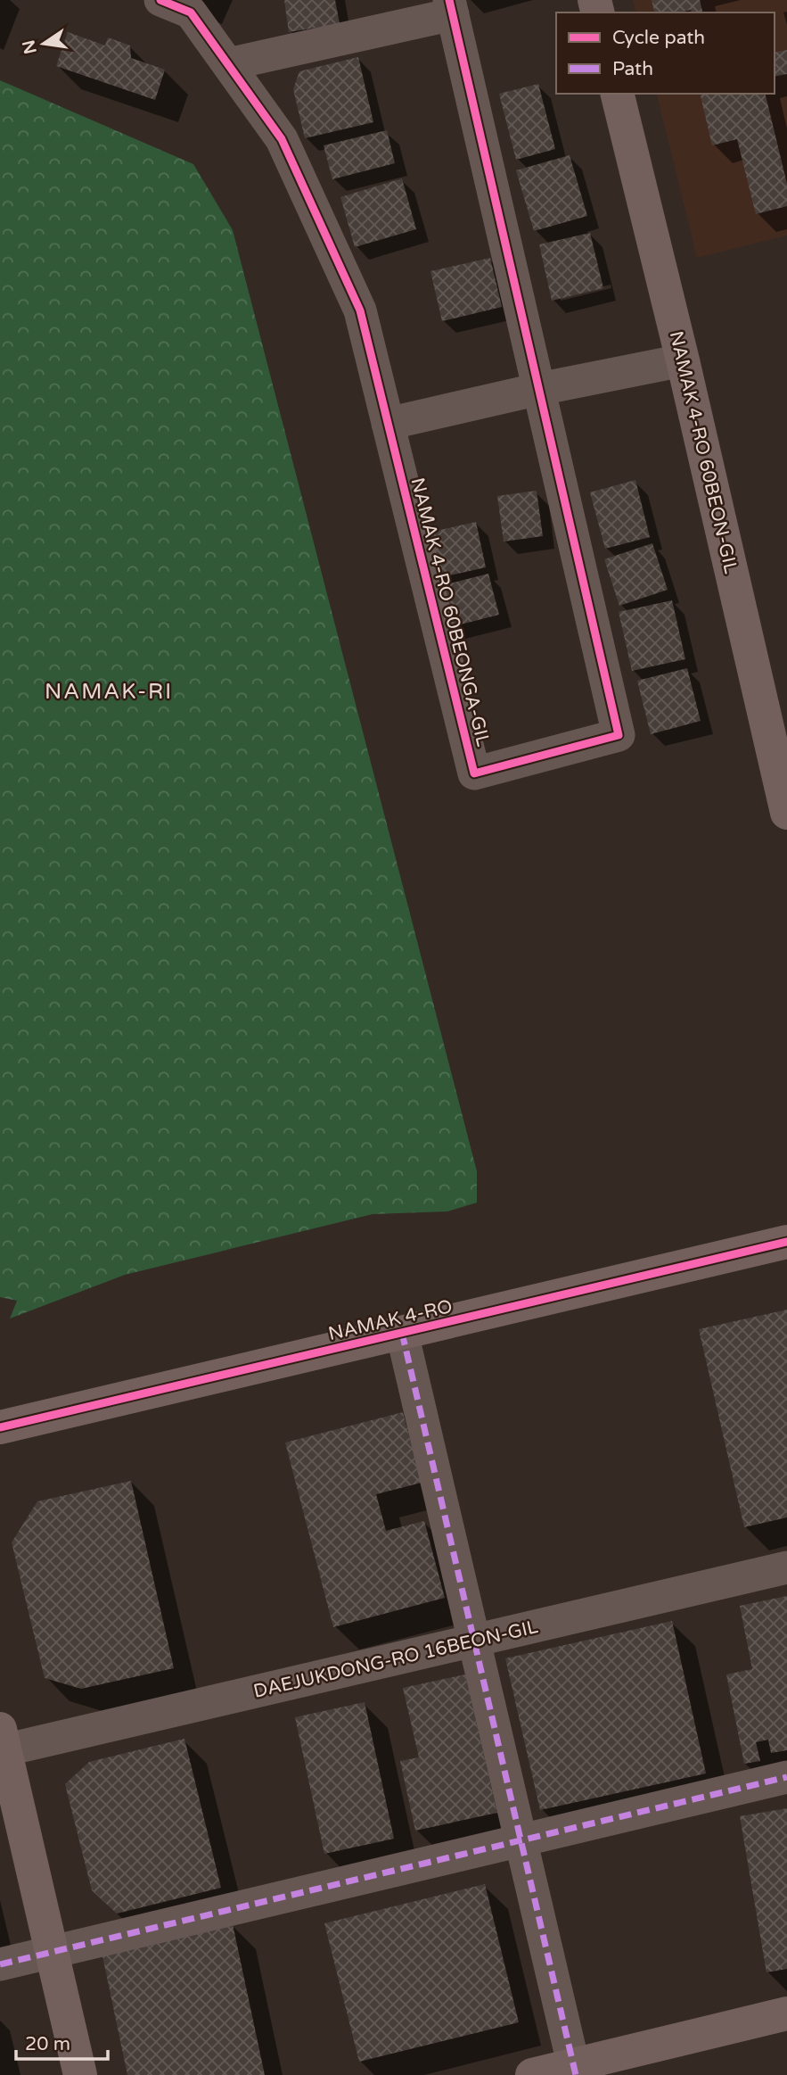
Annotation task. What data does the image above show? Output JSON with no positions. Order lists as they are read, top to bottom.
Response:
{
  "streets": {
    "street": [
      "NAMAK 4-RO 60BEON-GIL",
      "NAMAK 4-RO 60BEONGA-GIL",
      "NAMAK 4-RO",
      "DAEJUKDONG-RO 16BEON-GIL"
    ]
  },
  "districts": ["NAMAK-RI"],
  "legend": ["Cycle path", "Path"],
  "scale_bar": "20 m",
  "north": "left"
}
